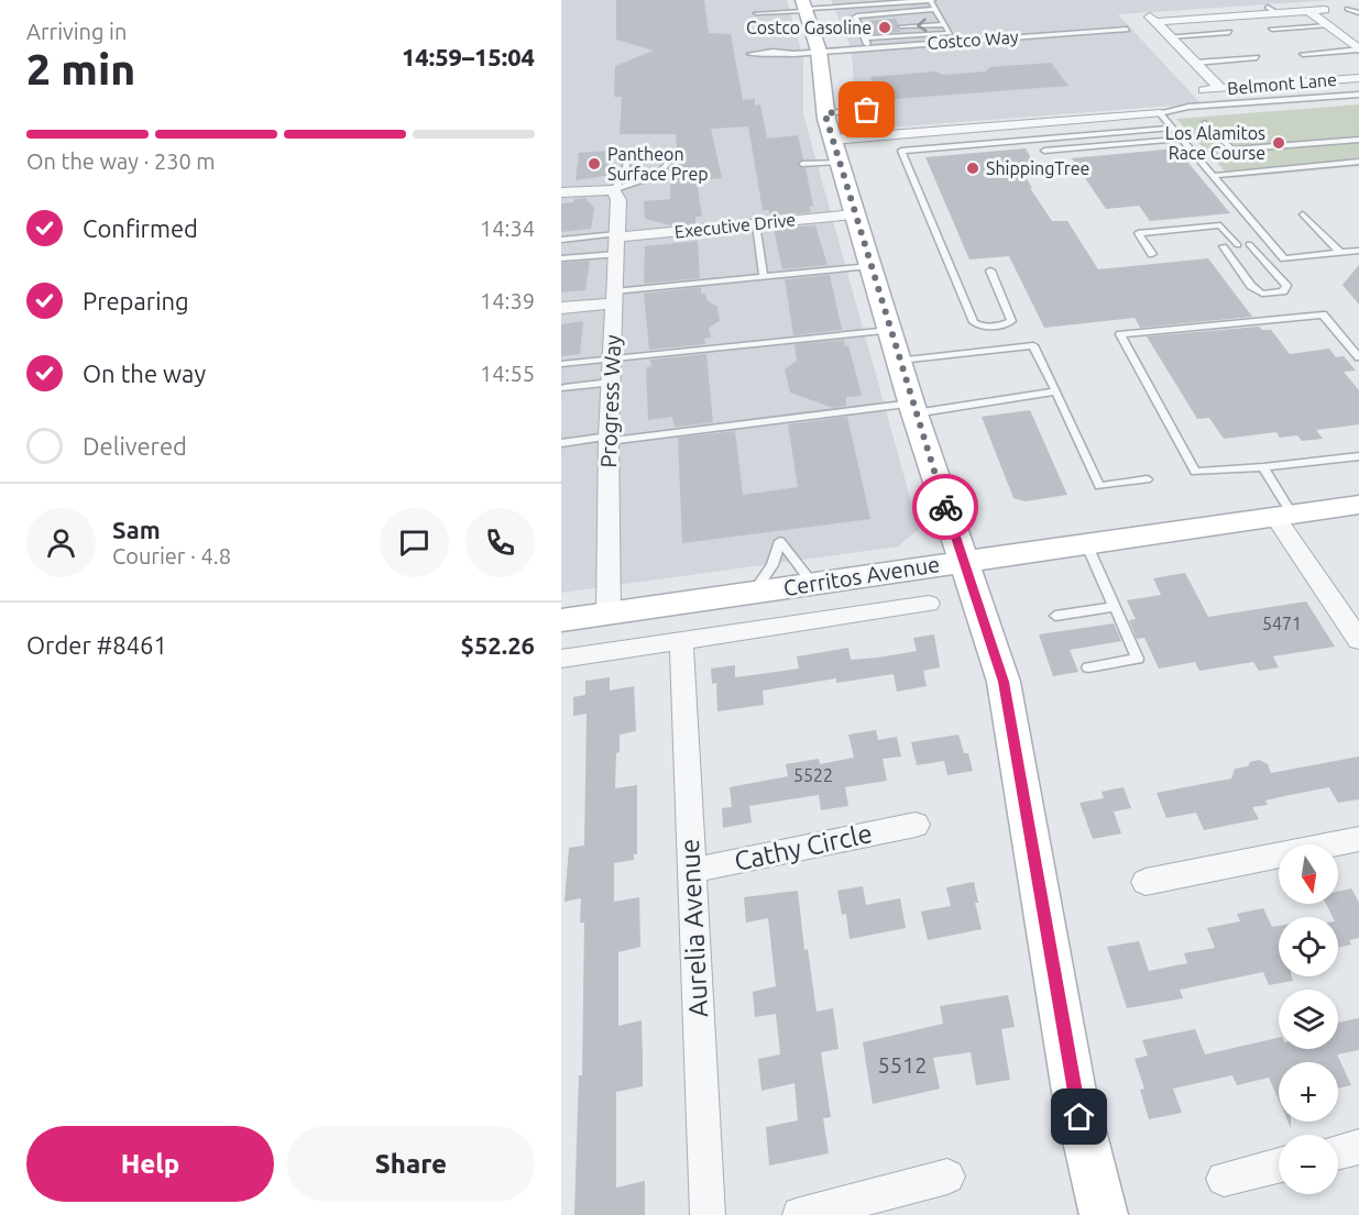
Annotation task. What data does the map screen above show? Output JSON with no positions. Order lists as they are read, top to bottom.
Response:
{
  "streets": {
    "main road": ["Cerritos Avenue"],
    "street": [
      "Belmont Lane",
      "Executive Drive",
      "Progress Way",
      "Cathy Circle",
      "Aurelia Avenue"
    ],
    "lane": ["Costco Way"]
  },
  "crossings": [
    ["Executive Drive", "Progress Way"],
    ["Progress Way", "Cerritos Avenue"],
    ["Cathy Circle", "Aurelia Avenue"]
  ],
  "places": [
    "Costco Gasoline",
    "Los Alamitos Race Course",
    "Pantheon Surface Prep",
    "ShippingTree"
  ],
  "house_numbers": ["5471", "5522", "5512"],
  "north": "bottom",
  "page": {
    "heading": ["2 min", "Arriving in", "14:59–15:04"],
    "panel": [
      "Sam",
      "Courier · 4.8",
      "Order #8461",
      "$52.26"
    ],
    "bar": "On the way · 230 m",
    "list": [
      ["Confirmed", "14:34"],
      ["Preparing", "14:39"],
      ["On the way", "14:55"],
      "Delivered"
    ],
    "map_buttons": ["+", "−"],
    "buttons": ["Help", "Share"]
  }
}
